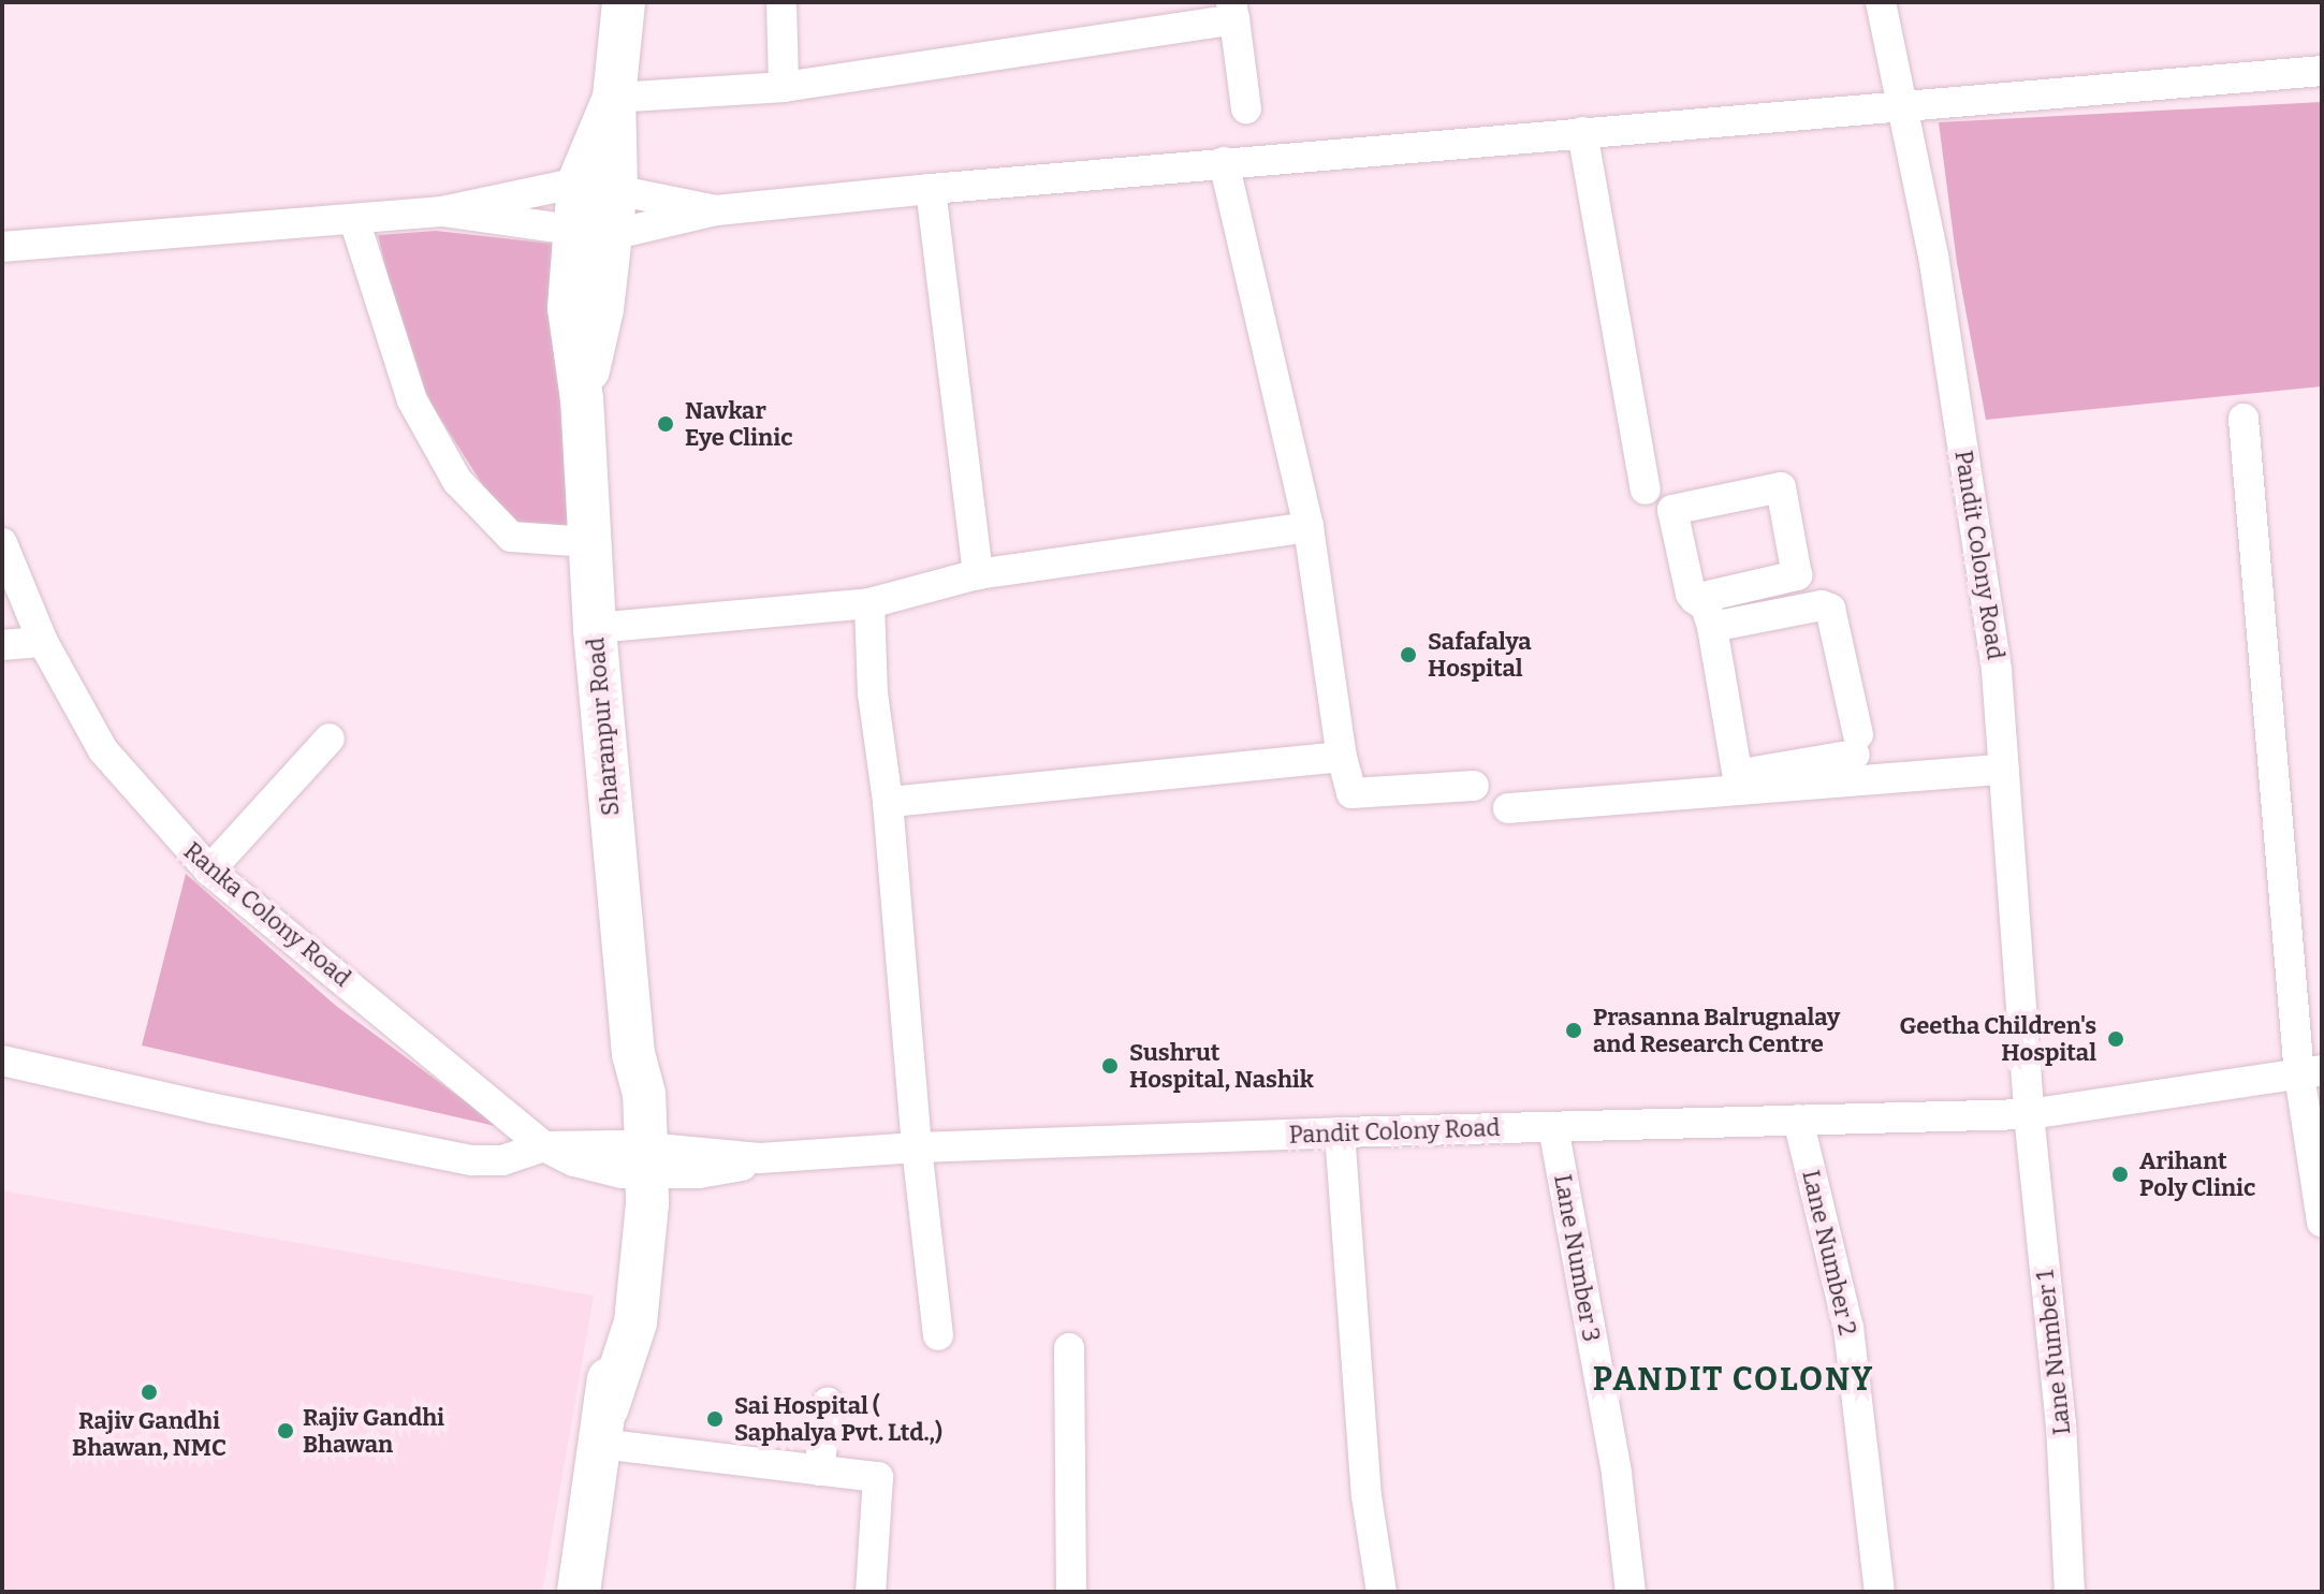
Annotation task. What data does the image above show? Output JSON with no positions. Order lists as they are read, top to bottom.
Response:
{
  "streets": {
    "main road": ["Sharanpur Road"],
    "street": [
      "Pandit Colony Road",
      "Ranka Colony Road",
      "Lane Number 2",
      "Lane Number 3",
      "Lane Number 1"
    ]
  },
  "crossings": [
    ["Pandit Colony Road", "Sharanpur Road"],
    ["Pandit Colony Road", "Ranka Colony Road"],
    ["Pandit Colony Road", "Lane Number 2"],
    ["Pandit Colony Road", "Lane Number 3"],
    ["Pandit Colony Road", "Lane Number 1"],
    ["Sharanpur Road", "Ranka Colony Road"]
  ],
  "districts": ["PANDIT COLONY"],
  "places": [
    "Navkar Eye Clinic",
    "Safafalya Hospital",
    "Prasanna Balrugnalay and Research Centre",
    "Geetha Children's Hospital",
    "Sushrut Hospital, Nashik",
    "Arihant Poly Clinic",
    "Rajiv Gandhi Bhawan, NMC",
    "Sai Hospital ( Saphalya Pvt. Ltd.,)",
    "Rajiv Gandhi Bhawan"
  ]
}
